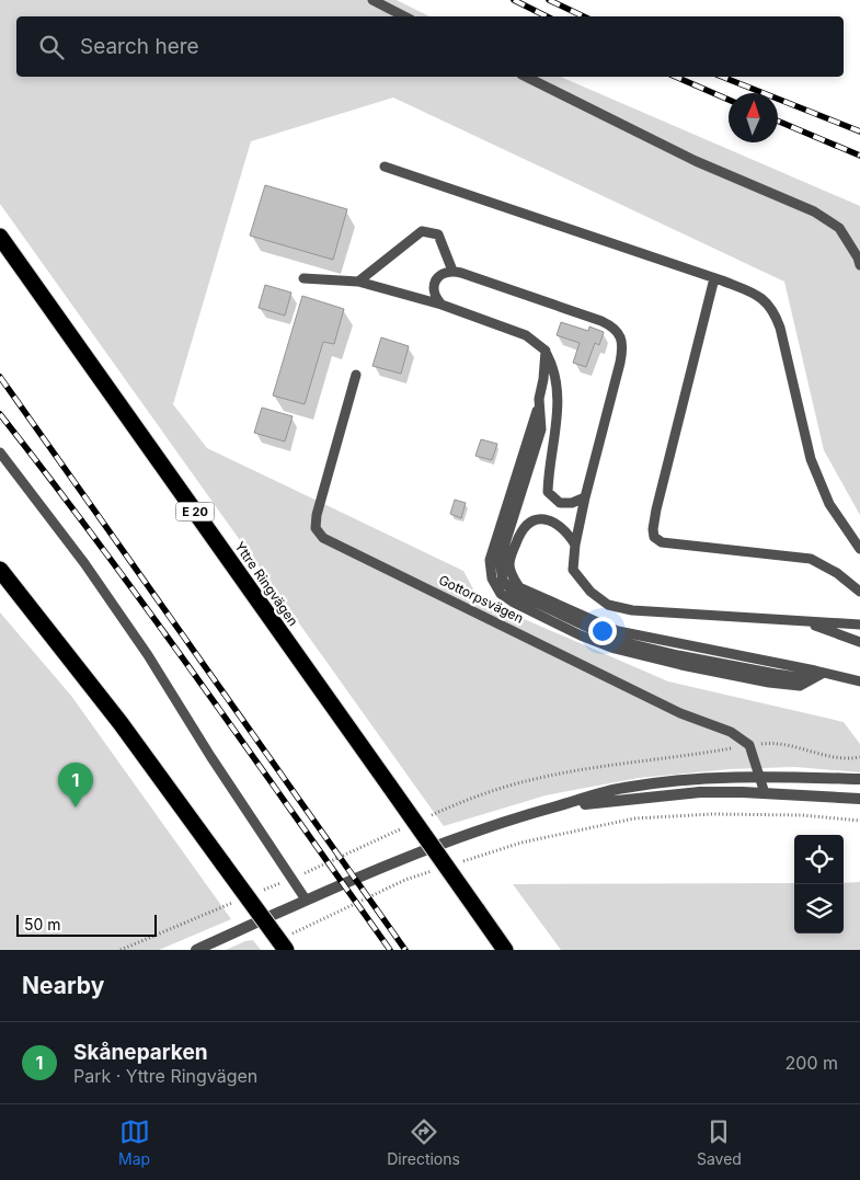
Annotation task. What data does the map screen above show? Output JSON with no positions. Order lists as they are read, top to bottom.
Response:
{
  "streets": {
    "highway": ["E 20", "Yttre Ringvägen"],
    "lane": ["Gottorpsvägen"]
  },
  "scale_bar": "50 m",
  "north": "top",
  "page": {
    "search": "Search here",
    "pins": "1",
    "scale": "50 m",
    "heading": "Nearby",
    "list": [
      {
        "mark": "1",
        "name": "Skåneparken",
        "note": "Park · Yttre Ringvägen",
        "value": "200 m"
      }
    ],
    "nav": ["Map", "Directions", "Saved"]
  }
}
